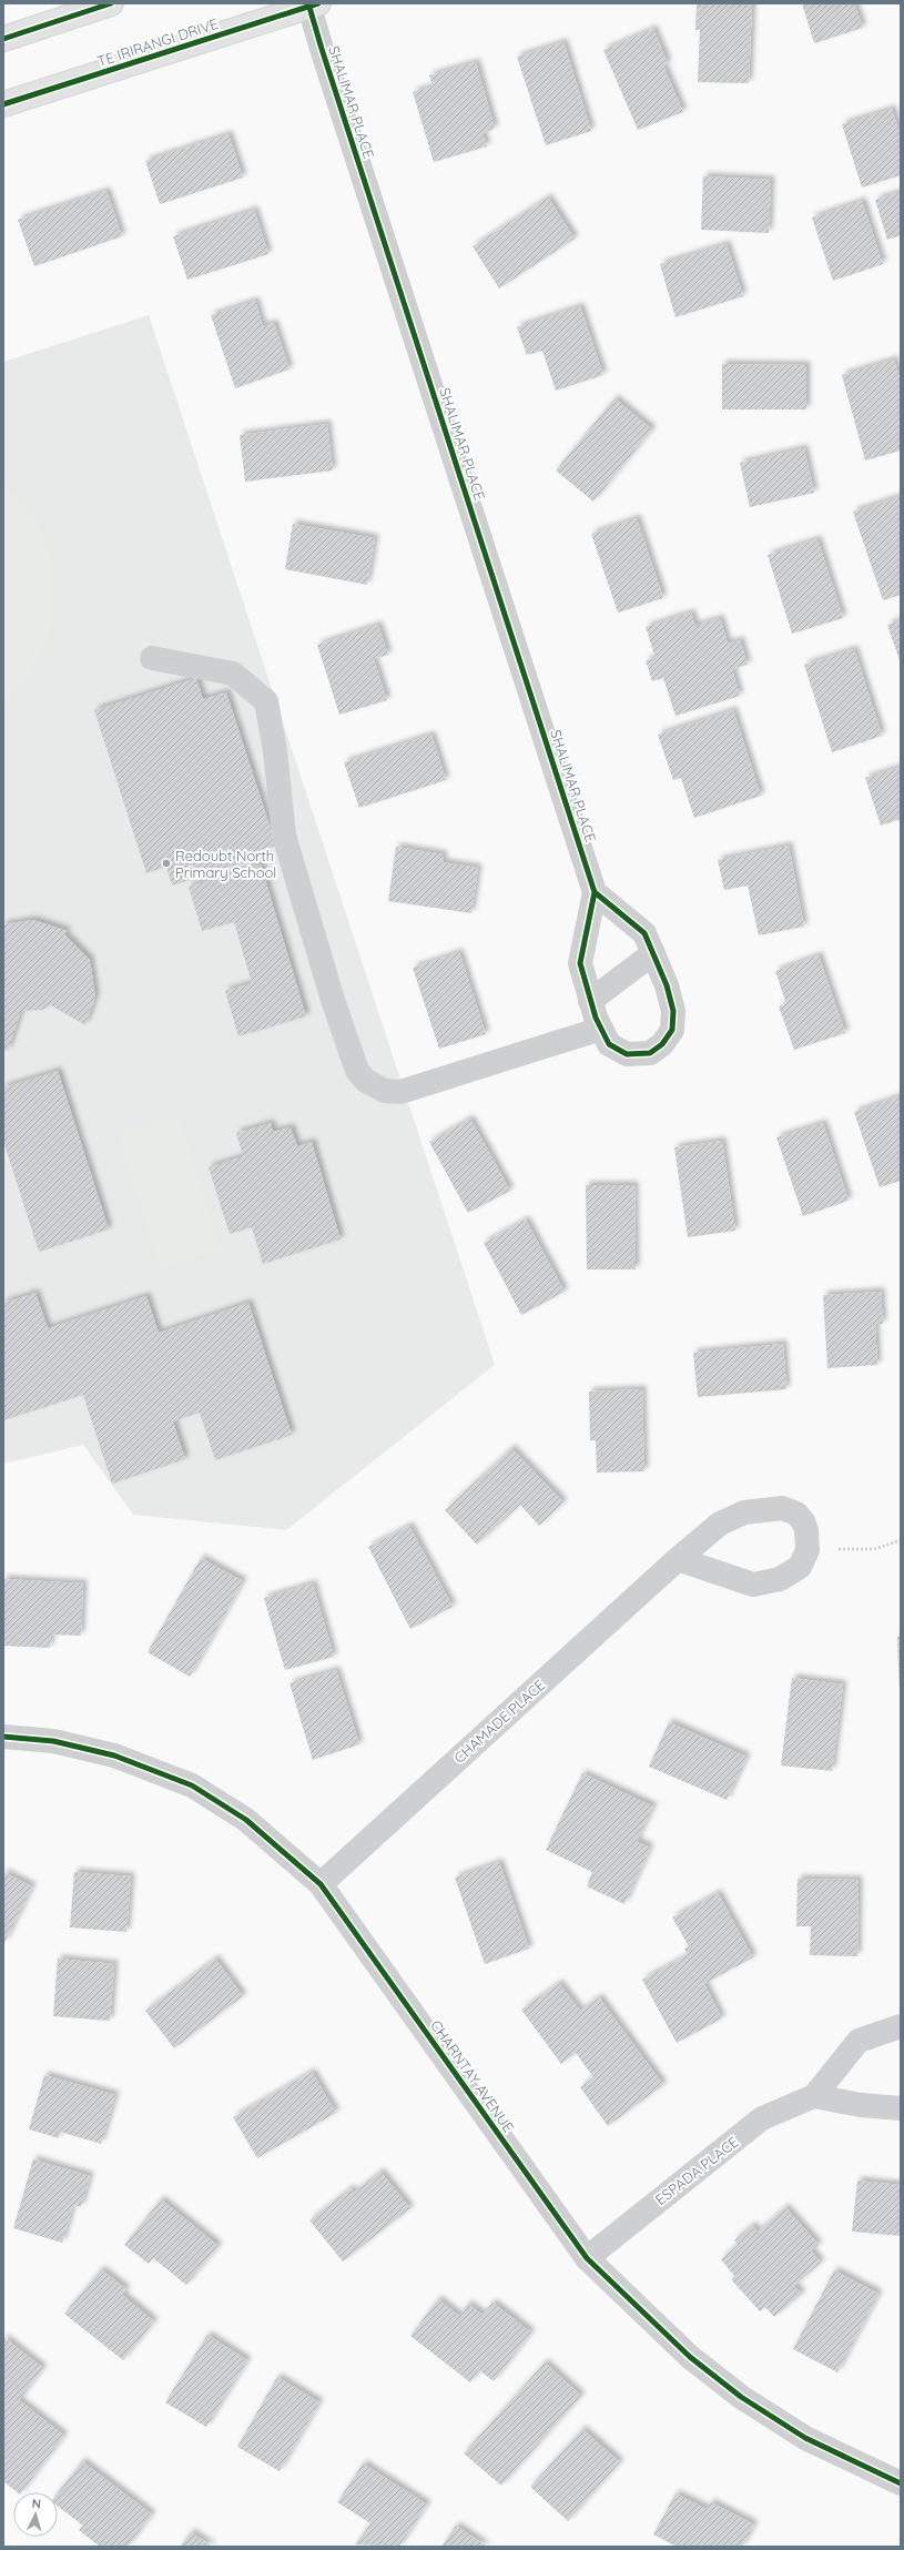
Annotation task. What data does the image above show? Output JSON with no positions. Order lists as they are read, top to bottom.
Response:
{
  "streets": {
    "main road": ["TE IRIRANGI DRIVE"],
    "street": [
      "SHALIMAR PLACE",
      "CHAMADE PLACE",
      "CHARNTAY AVENUE",
      "ESPADA PLACE"
    ]
  },
  "crossings": [
    ["TE IRIRANGI DRIVE", "SHALIMAR PLACE"],
    ["CHAMADE PLACE", "CHARNTAY AVENUE"],
    ["CHARNTAY AVENUE", "ESPADA PLACE"]
  ],
  "places": ["Redoubt North Primary School"],
  "north": "top"
}
